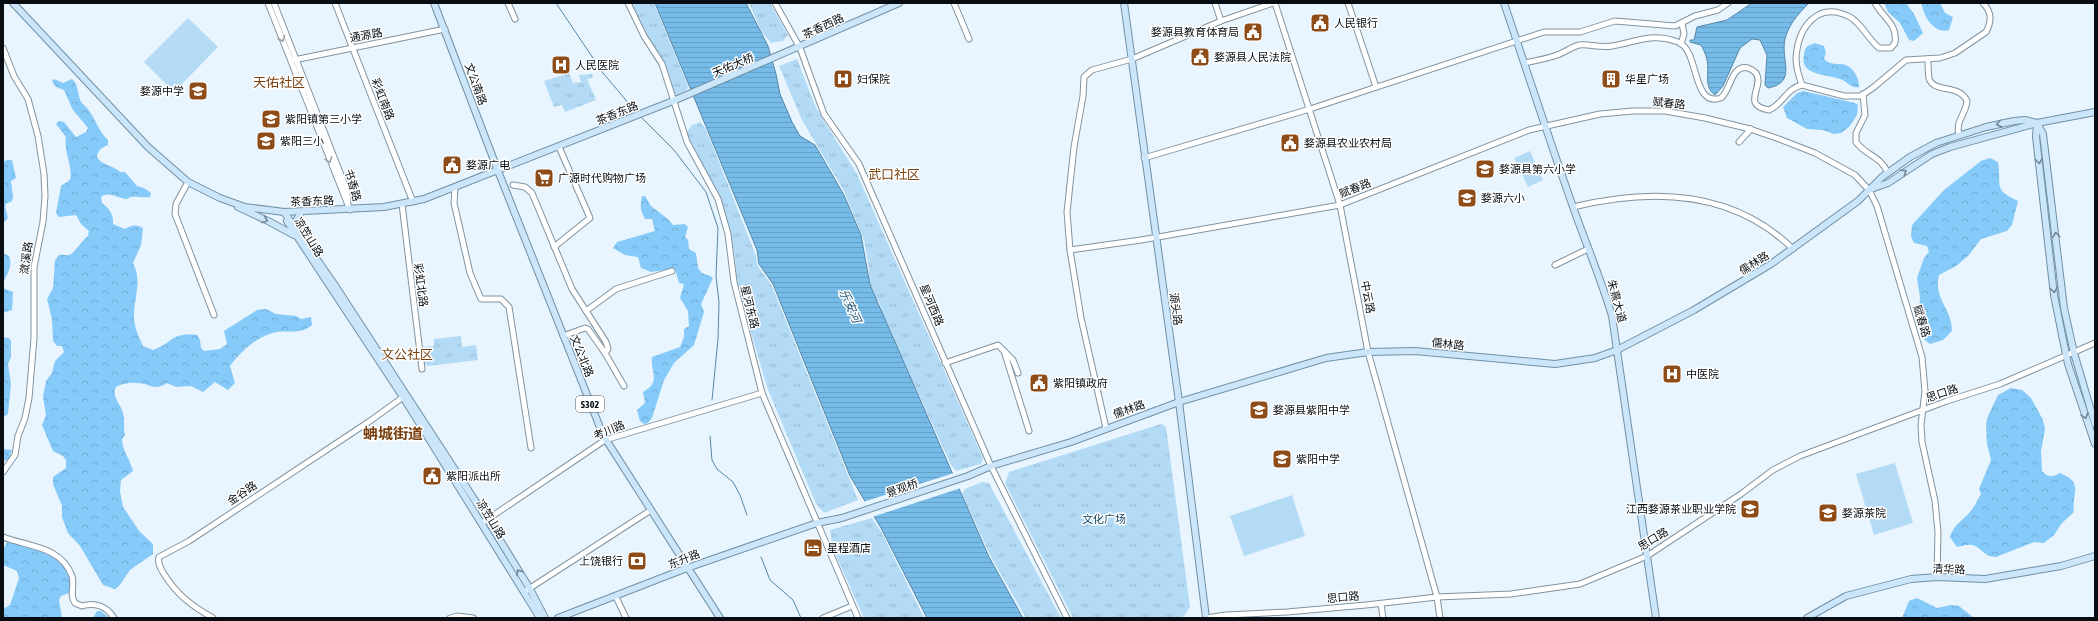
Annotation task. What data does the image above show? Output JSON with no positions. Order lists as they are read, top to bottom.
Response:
{
  "streets": {
    "main road": [
      "茶香西路",
      "天佑大桥",
      "文公南路",
      "茶香东路",
      "凉笠山路",
      "儒林路",
      "朱熹大道",
      "源头路",
      "文公北路",
      "S302",
      "景观桥",
      "东升路",
      "清华路"
    ],
    "street": [
      "通源路",
      "彩虹南路",
      "赋春路",
      "书香路",
      "潋溪路",
      "彩虹北路",
      "中云路",
      "星河西路",
      "星河东路",
      "思口路",
      "考川路",
      "金谷路"
    ]
  },
  "crossings": [
    ["茶香西路", "天佑大桥"],
    ["茶香西路", "星河西路"],
    ["通源路", "文公南路"],
    ["通源路", "彩虹南路"],
    ["通源路", "书香路"],
    ["天佑大桥", "茶香东路"],
    ["天佑大桥", "星河西路"],
    ["天佑大桥", "星河东路"],
    ["文公南路", "茶香东路"],
    ["文公南路", "文公北路"],
    ["彩虹南路", "茶香东路"],
    ["赋春路", "儒林路"],
    ["赋春路", "中云路"],
    ["赋春路", "朱熹大道"],
    ["赋春路", "源头路"],
    ["赋春路", "思口路"],
    ["赋春路", "清华路"],
    ["茶香东路", "书香路"],
    ["茶香东路", "凉笠山路"],
    ["茶香东路", "彩虹北路"],
    ["茶香东路", "星河东路"],
    ["茶香东路", "文公北路"],
    ["凉笠山路", "考川路"],
    ["凉笠山路", "金谷路"],
    ["儒林路", "中云路"],
    ["儒林路", "朱熹大道"],
    ["儒林路", "星河西路"],
    ["儒林路", "源头路"],
    ["儒林路", "景观桥"],
    ["中云路", "思口路"],
    ["朱熹大道", "思口路"],
    ["星河西路", "景观桥"],
    ["星河东路", "考川路"],
    ["星河东路", "景观桥"],
    ["星河东路", "东升路"],
    ["源头路", "思口路"],
    ["文公北路", "考川路"],
    ["文公北路", "东升路"],
    ["景观桥", "东升路"]
  ],
  "districts": [
    "天佑社区",
    "武口社区",
    "文公社区",
    "蚺城街道"
  ],
  "water": ["乐安河"],
  "parks": ["文化广场"],
  "places": {
    "public building": [
      "人民银行",
      "婺源县教育体育局",
      "婺源县人民法院",
      "婺源县农业农村局",
      "婺源广电",
      "紫阳镇政府",
      "紫阳派出所"
    ],
    "hospital": ["人民医院", "妇保院", "中医院"],
    "building": ["华星广场"],
    "school or university": [
      "婺源中学",
      "紫阳镇第三小学",
      "紫阳三小",
      "婺源县第六小学",
      "婺源六小",
      "婺源县紫阳中学",
      "紫阳中学",
      "江西婺源茶业职业学院",
      "婺源茶院"
    ],
    "supermarket": ["广源时代购物广场"],
    "hotel": ["星程酒店"],
    "bank": ["上饶银行"]
  }
}
